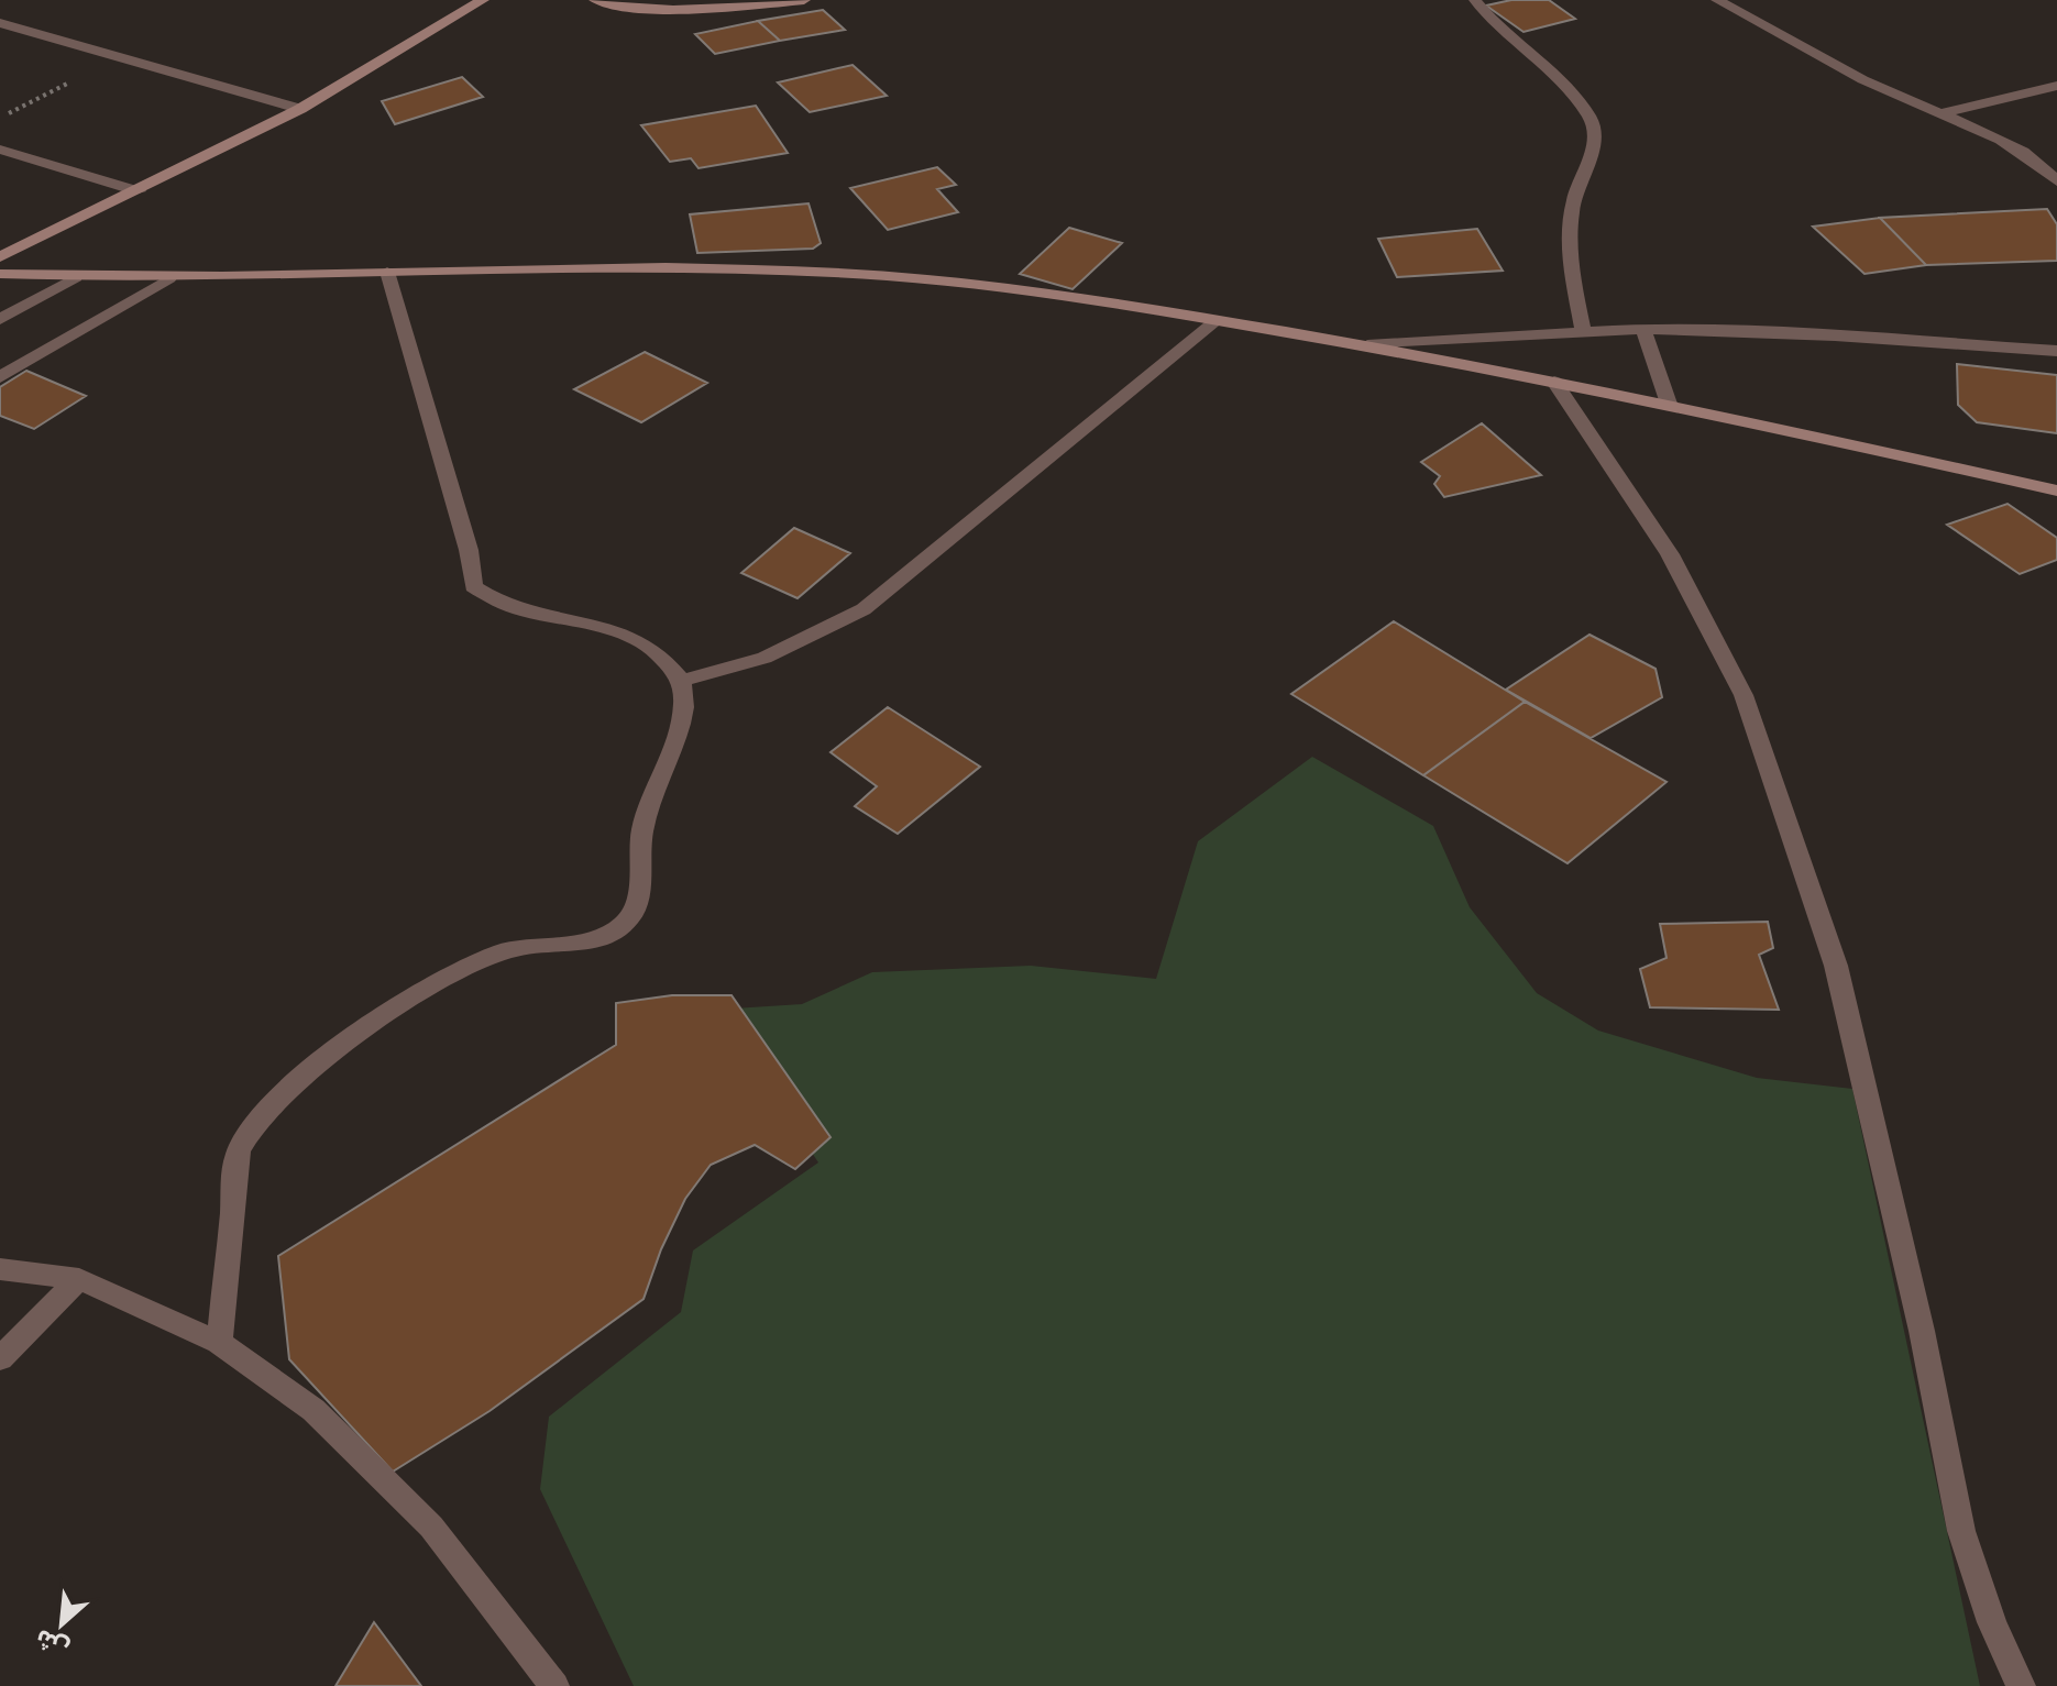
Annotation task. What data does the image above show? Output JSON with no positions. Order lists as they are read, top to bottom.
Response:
{
  "north": "bottom left"
}
